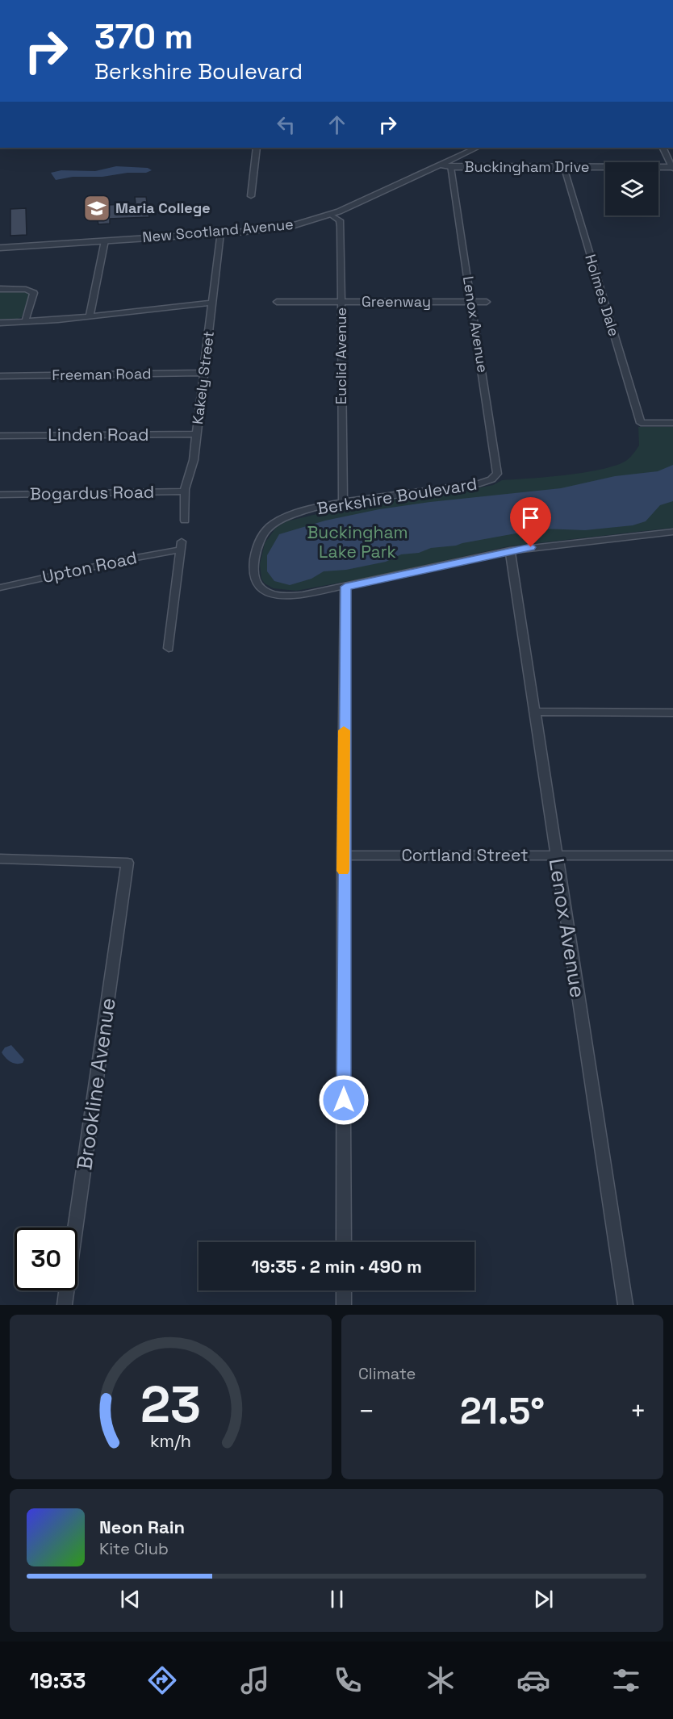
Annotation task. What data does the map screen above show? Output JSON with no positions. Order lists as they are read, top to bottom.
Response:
{
  "streets": {
    "street": [
      "Buckingham Drive",
      "New Scotland Avenue",
      "Holmes Dale",
      "Greenway",
      "Lenox Avenue",
      "Euclid Avenue",
      "Freeman Road",
      "Kakely Street",
      "Linden Road",
      "Bogardus Road",
      "Berkshire Boulevard",
      "Upton Road",
      "Cortland Street",
      "Brookline Avenue"
    ]
  },
  "crossings": [
    ["Buckingham Drive", "New Scotland Avenue"],
    ["Buckingham Drive", "Holmes Dale"],
    ["Buckingham Drive", "Lenox Avenue"],
    ["New Scotland Avenue", "Euclid Avenue"],
    ["New Scotland Avenue", "Kakely Street"],
    ["Greenway", "Lenox Avenue"],
    ["Greenway", "Euclid Avenue"],
    ["Lenox Avenue", "Berkshire Boulevard"],
    ["Lenox Avenue", "Cortland Street"],
    ["Euclid Avenue", "Berkshire Boulevard"],
    ["Freeman Road", "Kakely Street"],
    ["Kakely Street", "Linden Road"],
    ["Kakely Street", "Bogardus Road"]
  ],
  "parks": ["Buckingham Lake Park"],
  "places": {
    "school or university": ["Maria College"]
  },
  "page": {
    "turn": ["370 m", "Berkshire Boulevard"],
    "limit": "30",
    "trip": "19:35 · 2 min · 490 m",
    "tile": "Climate",
    "heat": ["−", "21.5°", "+"],
    "song": ["Neon Rain", "Kite Club"],
    "tabs": "19:33",
    "gauge": ["23", "km/h"]
  }
}
